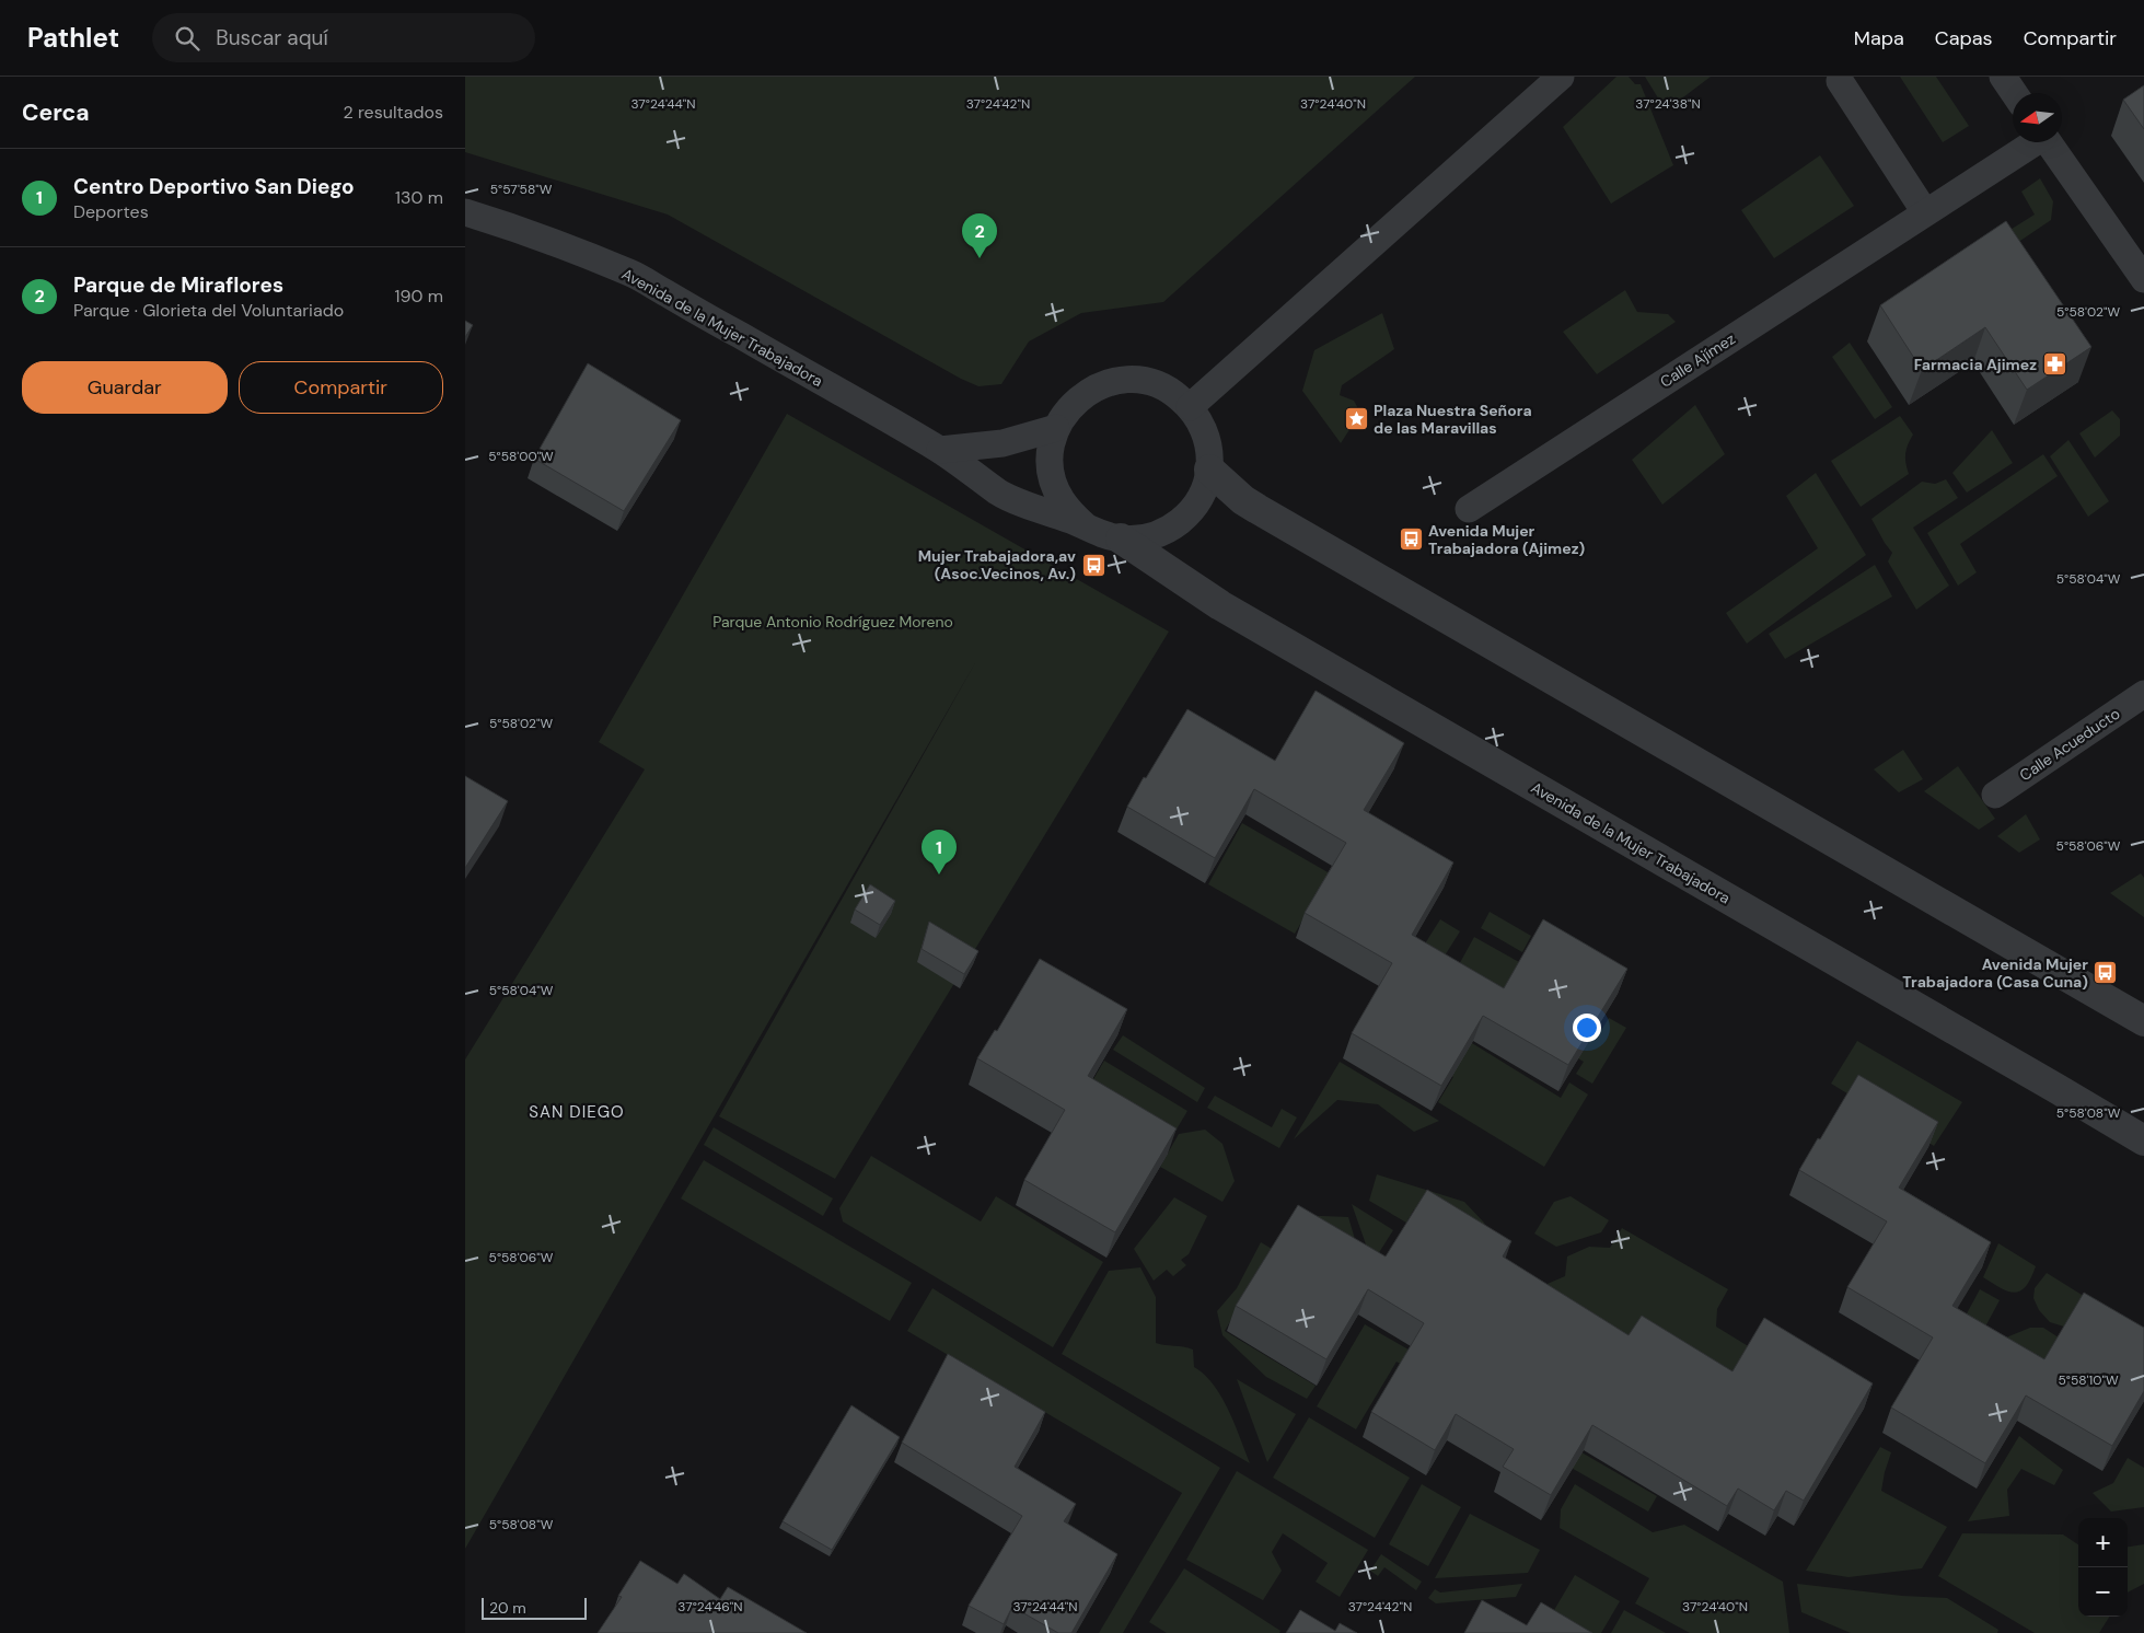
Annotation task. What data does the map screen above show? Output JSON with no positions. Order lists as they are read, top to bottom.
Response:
{
  "streets": {
    "street": ["Avenida de la Mujer Trabajadora", "Calle Ajímez", "Calle Acueducto"]
  },
  "districts": ["SAN DIEGO"],
  "parks": ["Parque Antonio Rodríguez Moreno"],
  "places": {
    "pharmacy": ["Farmacia Ajimez"],
    "place": ["Plaza Nuestra Señora de las Maravillas"],
    "bus stop": ["Avenida Mujer Trabajadora (Ajimez)", "Mujer Trabajadora,av (Asoc.Vecinos, Av.)", "Avenida Mujer Trabajadora (Casa Cuna)"]
  },
  "scale_bar": "20 m",
  "north": "left",
  "page": {
    "header": "Pathlet",
    "search": "Buscar aquí",
    "nav": ["Mapa", "Capas", "Compartir"],
    "heading": ["Cerca", "2 resultados"],
    "list": [
      {
        "mark": "1",
        "name": "Centro Deportivo San Diego",
        "note": "Deportes",
        "value": "130 m"
      },
      {
        "mark": "2",
        "name": "Parque de Miraflores",
        "note": "Parque · Glorieta del Voluntariado",
        "value": "190 m"
      }
    ],
    "pins": ["2", "1"],
    "buttons": ["Guardar", "Compartir"],
    "map_buttons": ["+", "−"],
    "scale": "20 m"
  },
  "coordinates": [
    "37°24'44\"N",
    "37°24'42\"N",
    "37°24'40\"N",
    "37°24'38\"N",
    "5°57'58\"W",
    "5°58'02\"W",
    "5°58'00\"W",
    "5°58'04\"W",
    "5°58'06\"W",
    "5°58'08\"W",
    "5°58'10\"W",
    "37°24'46\"N"
  ]
}
